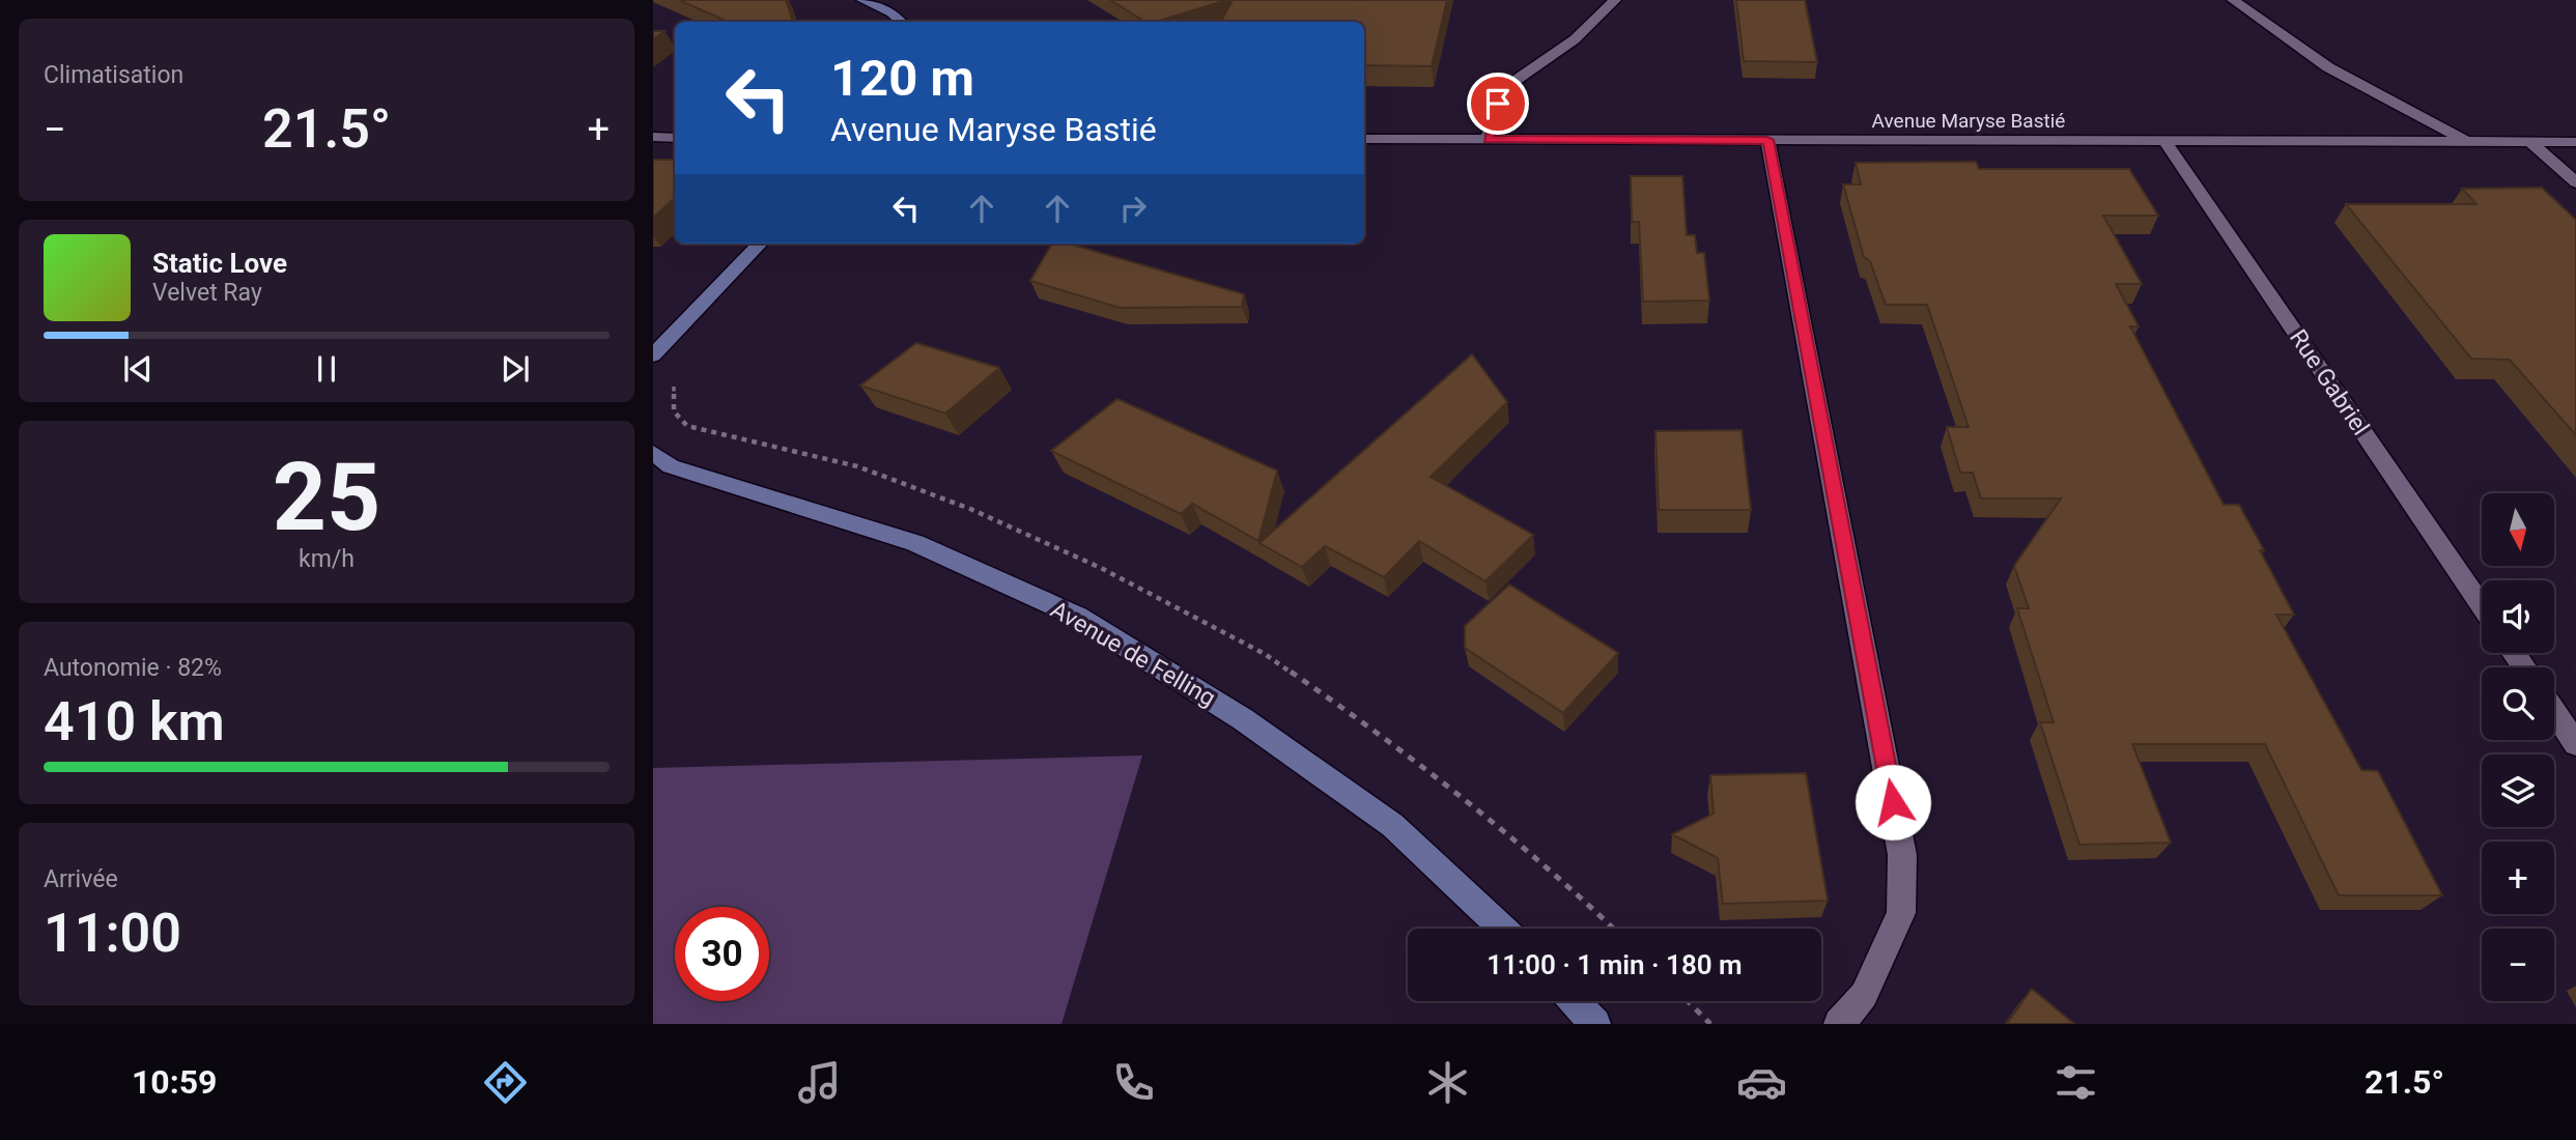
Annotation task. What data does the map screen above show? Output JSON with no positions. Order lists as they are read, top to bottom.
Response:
{
  "streets": {
    "street": ["Avenue Maryse Bastié", "Rue Gabriel", "Avenue de Felling"]
  },
  "crossings": [
    ["Avenue Maryse Bastié", "Rue Gabriel"]
  ],
  "north": "bottom",
  "page": {
    "tile": [
      "Climatisation",
      ["25", "km/h"],
      ["Autonomie · 82%", "410 km"],
      ["Arrivée", "11:00"]
    ],
    "turn": ["120 m", "Avenue Maryse Bastié"],
    "heat": ["−", "21.5°", "+"],
    "song": ["Static Love", "Velvet Ray"],
    "map_buttons": ["+", "−"],
    "limit": "30",
    "trip": "11:00 · 1 min · 180 m",
    "tabs": ["10:59", "21.5°"]
  }
}
